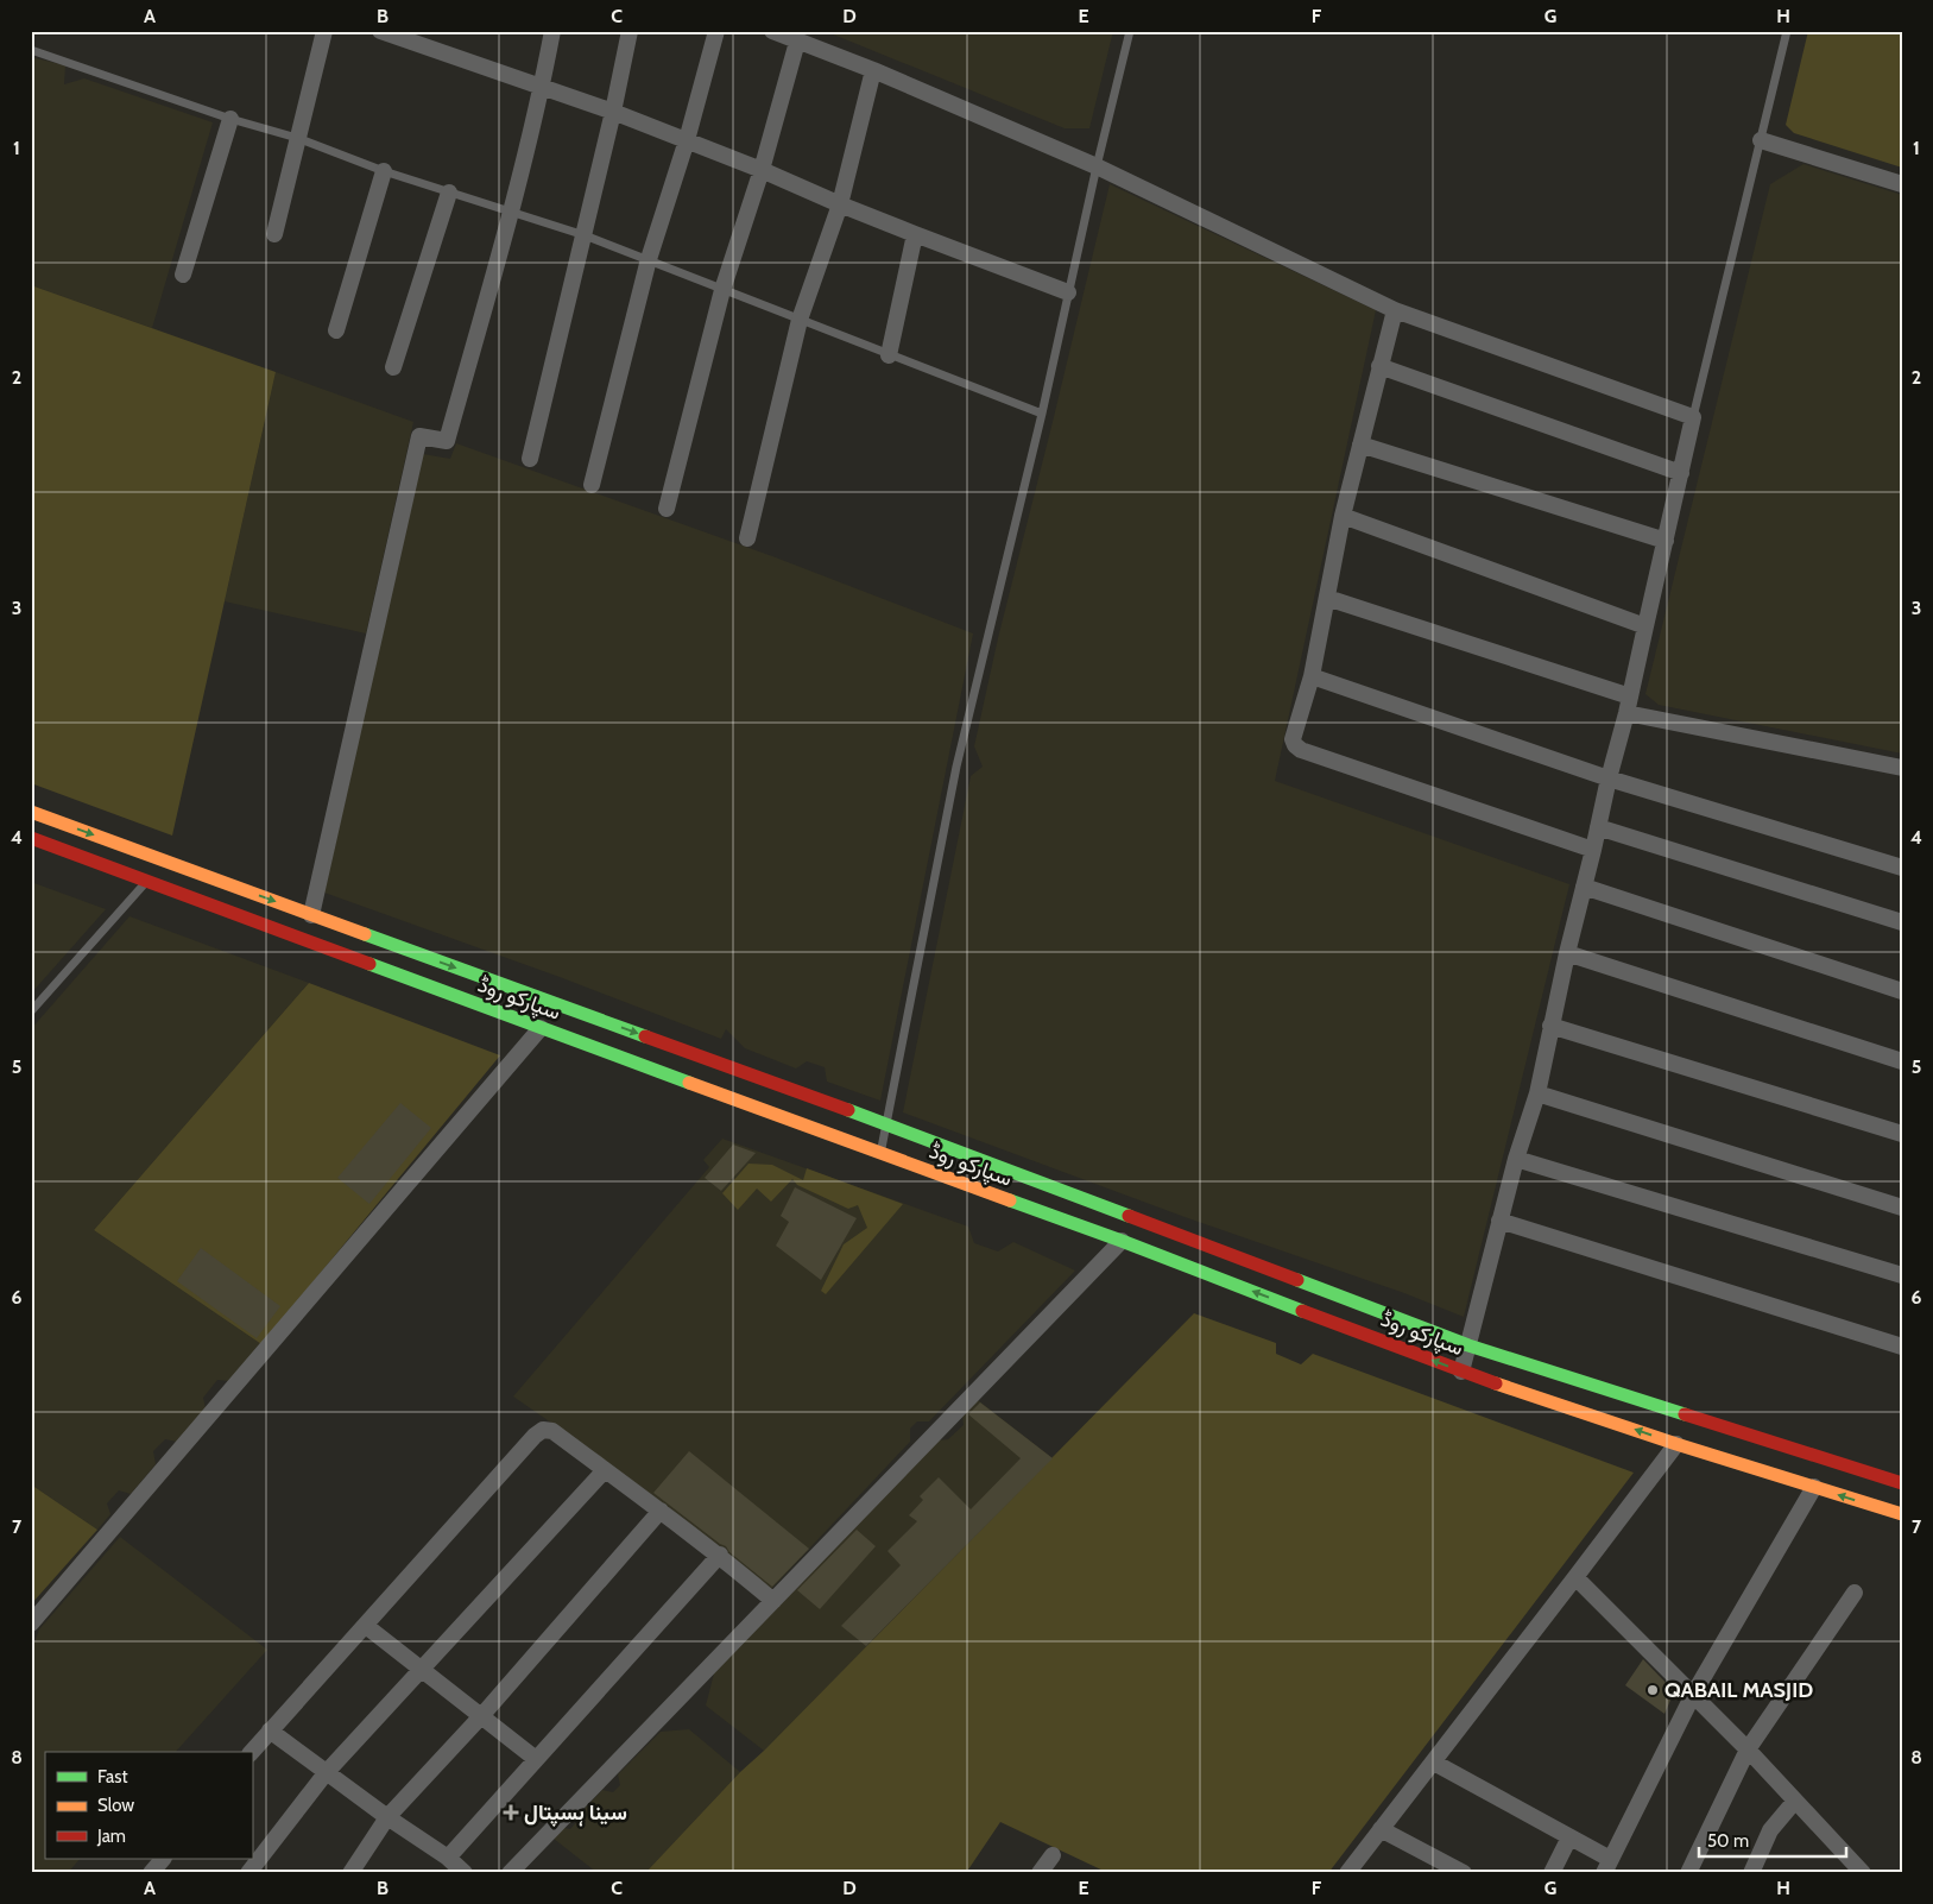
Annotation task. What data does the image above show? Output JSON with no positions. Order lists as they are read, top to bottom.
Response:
{
  "streets": {
    "street": ["سپارکو روڈ"]
  },
  "places": {
    "other": ["QABAIL MASJID"],
    "health": ["سینا ہسپتال"]
  },
  "legend": ["Fast", "Slow", "Jam"],
  "scale_bar": "50 m",
  "grid": {
    "columns": [
      "A",
      "B",
      "C",
      "D",
      "E",
      "F",
      "G",
      "H"
    ],
    "rows": [
      "1",
      "2",
      "3",
      "4",
      "5",
      "6",
      "7",
      "8"
    ]
  }
}
